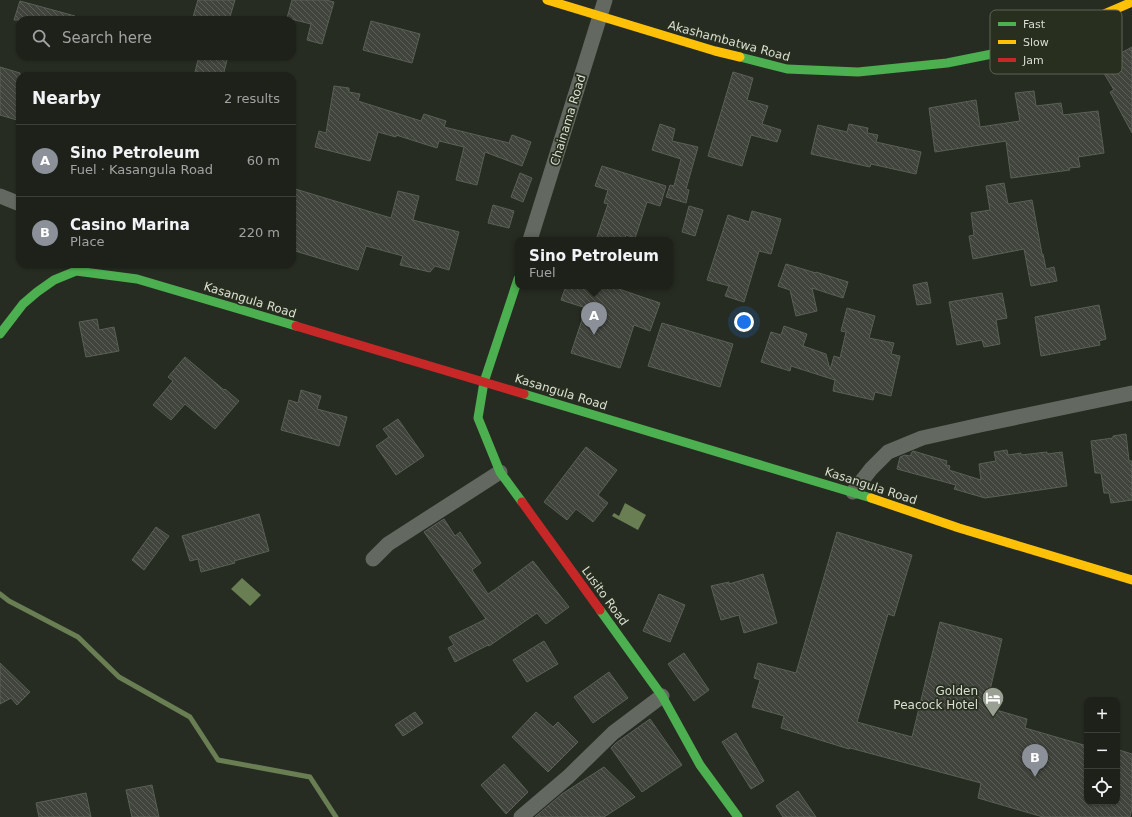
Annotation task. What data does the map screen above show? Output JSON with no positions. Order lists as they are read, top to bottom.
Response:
{
  "streets": {
    "street": [
      "Akashambatwa Road",
      "Chainama Road",
      "Kasangula Road",
      "Lusito Road"
    ]
  },
  "crossings": [
    ["Akashambatwa Road", "Chainama Road"],
    ["Kasangula Road", "Lusito Road"]
  ],
  "places": {
    "hotel": ["Golden Peacock Hotel"]
  },
  "legend": ["Fast", "Slow", "Jam"],
  "page": {
    "search": "Search here",
    "heading": ["Nearby", "2 results"],
    "list": [
      {
        "mark": "A",
        "name": "Sino Petroleum",
        "note": "Fuel · Kasangula Road",
        "value": "60 m"
      },
      {
        "mark": "B",
        "name": "Casino Marina",
        "note": "Place",
        "value": "220 m"
      }
    ],
    "popup": ["Sino Petroleum", "Fuel"],
    "pins": ["A", "B"],
    "map_buttons": ["+", "−"]
  }
}
